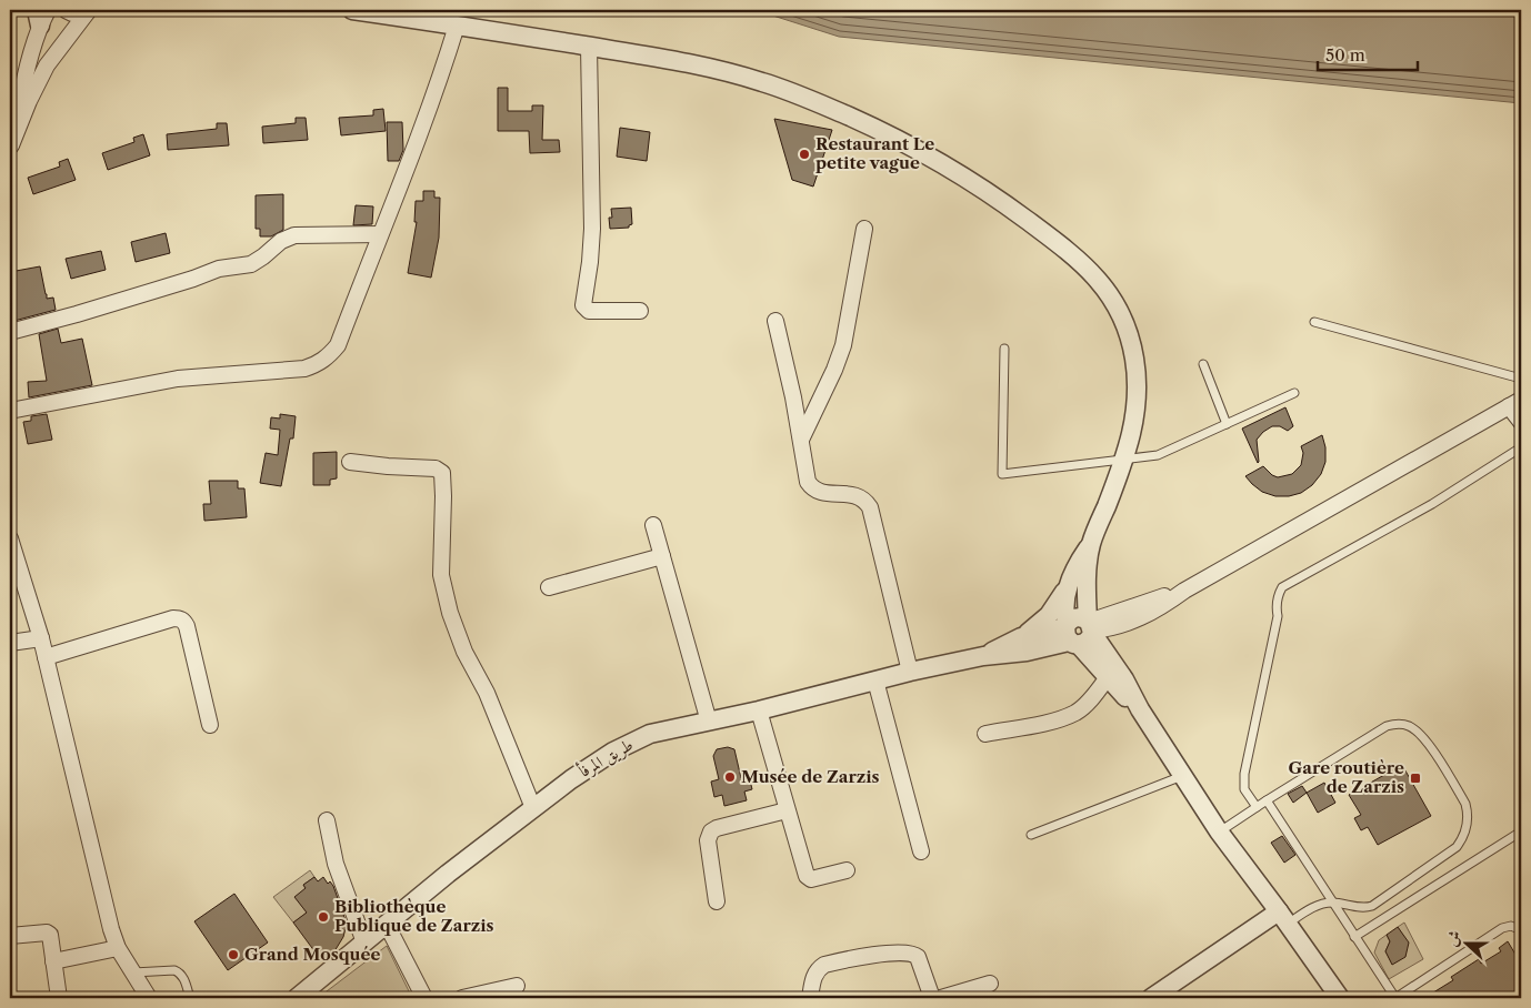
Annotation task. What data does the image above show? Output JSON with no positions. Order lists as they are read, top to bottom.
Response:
{
  "streets": {
    "street": ["طريق المرفأ"]
  },
  "places": {
    "other": [
      "Restaurant Le petite vague",
      "Musée de Zarzis",
      "Bibliothèque Publique de Zarzis",
      "Grand Mosquée"
    ],
    "transit": ["Gare routière de Zarzis"]
  },
  "scale_bar": "50 m",
  "north": "left"
}
